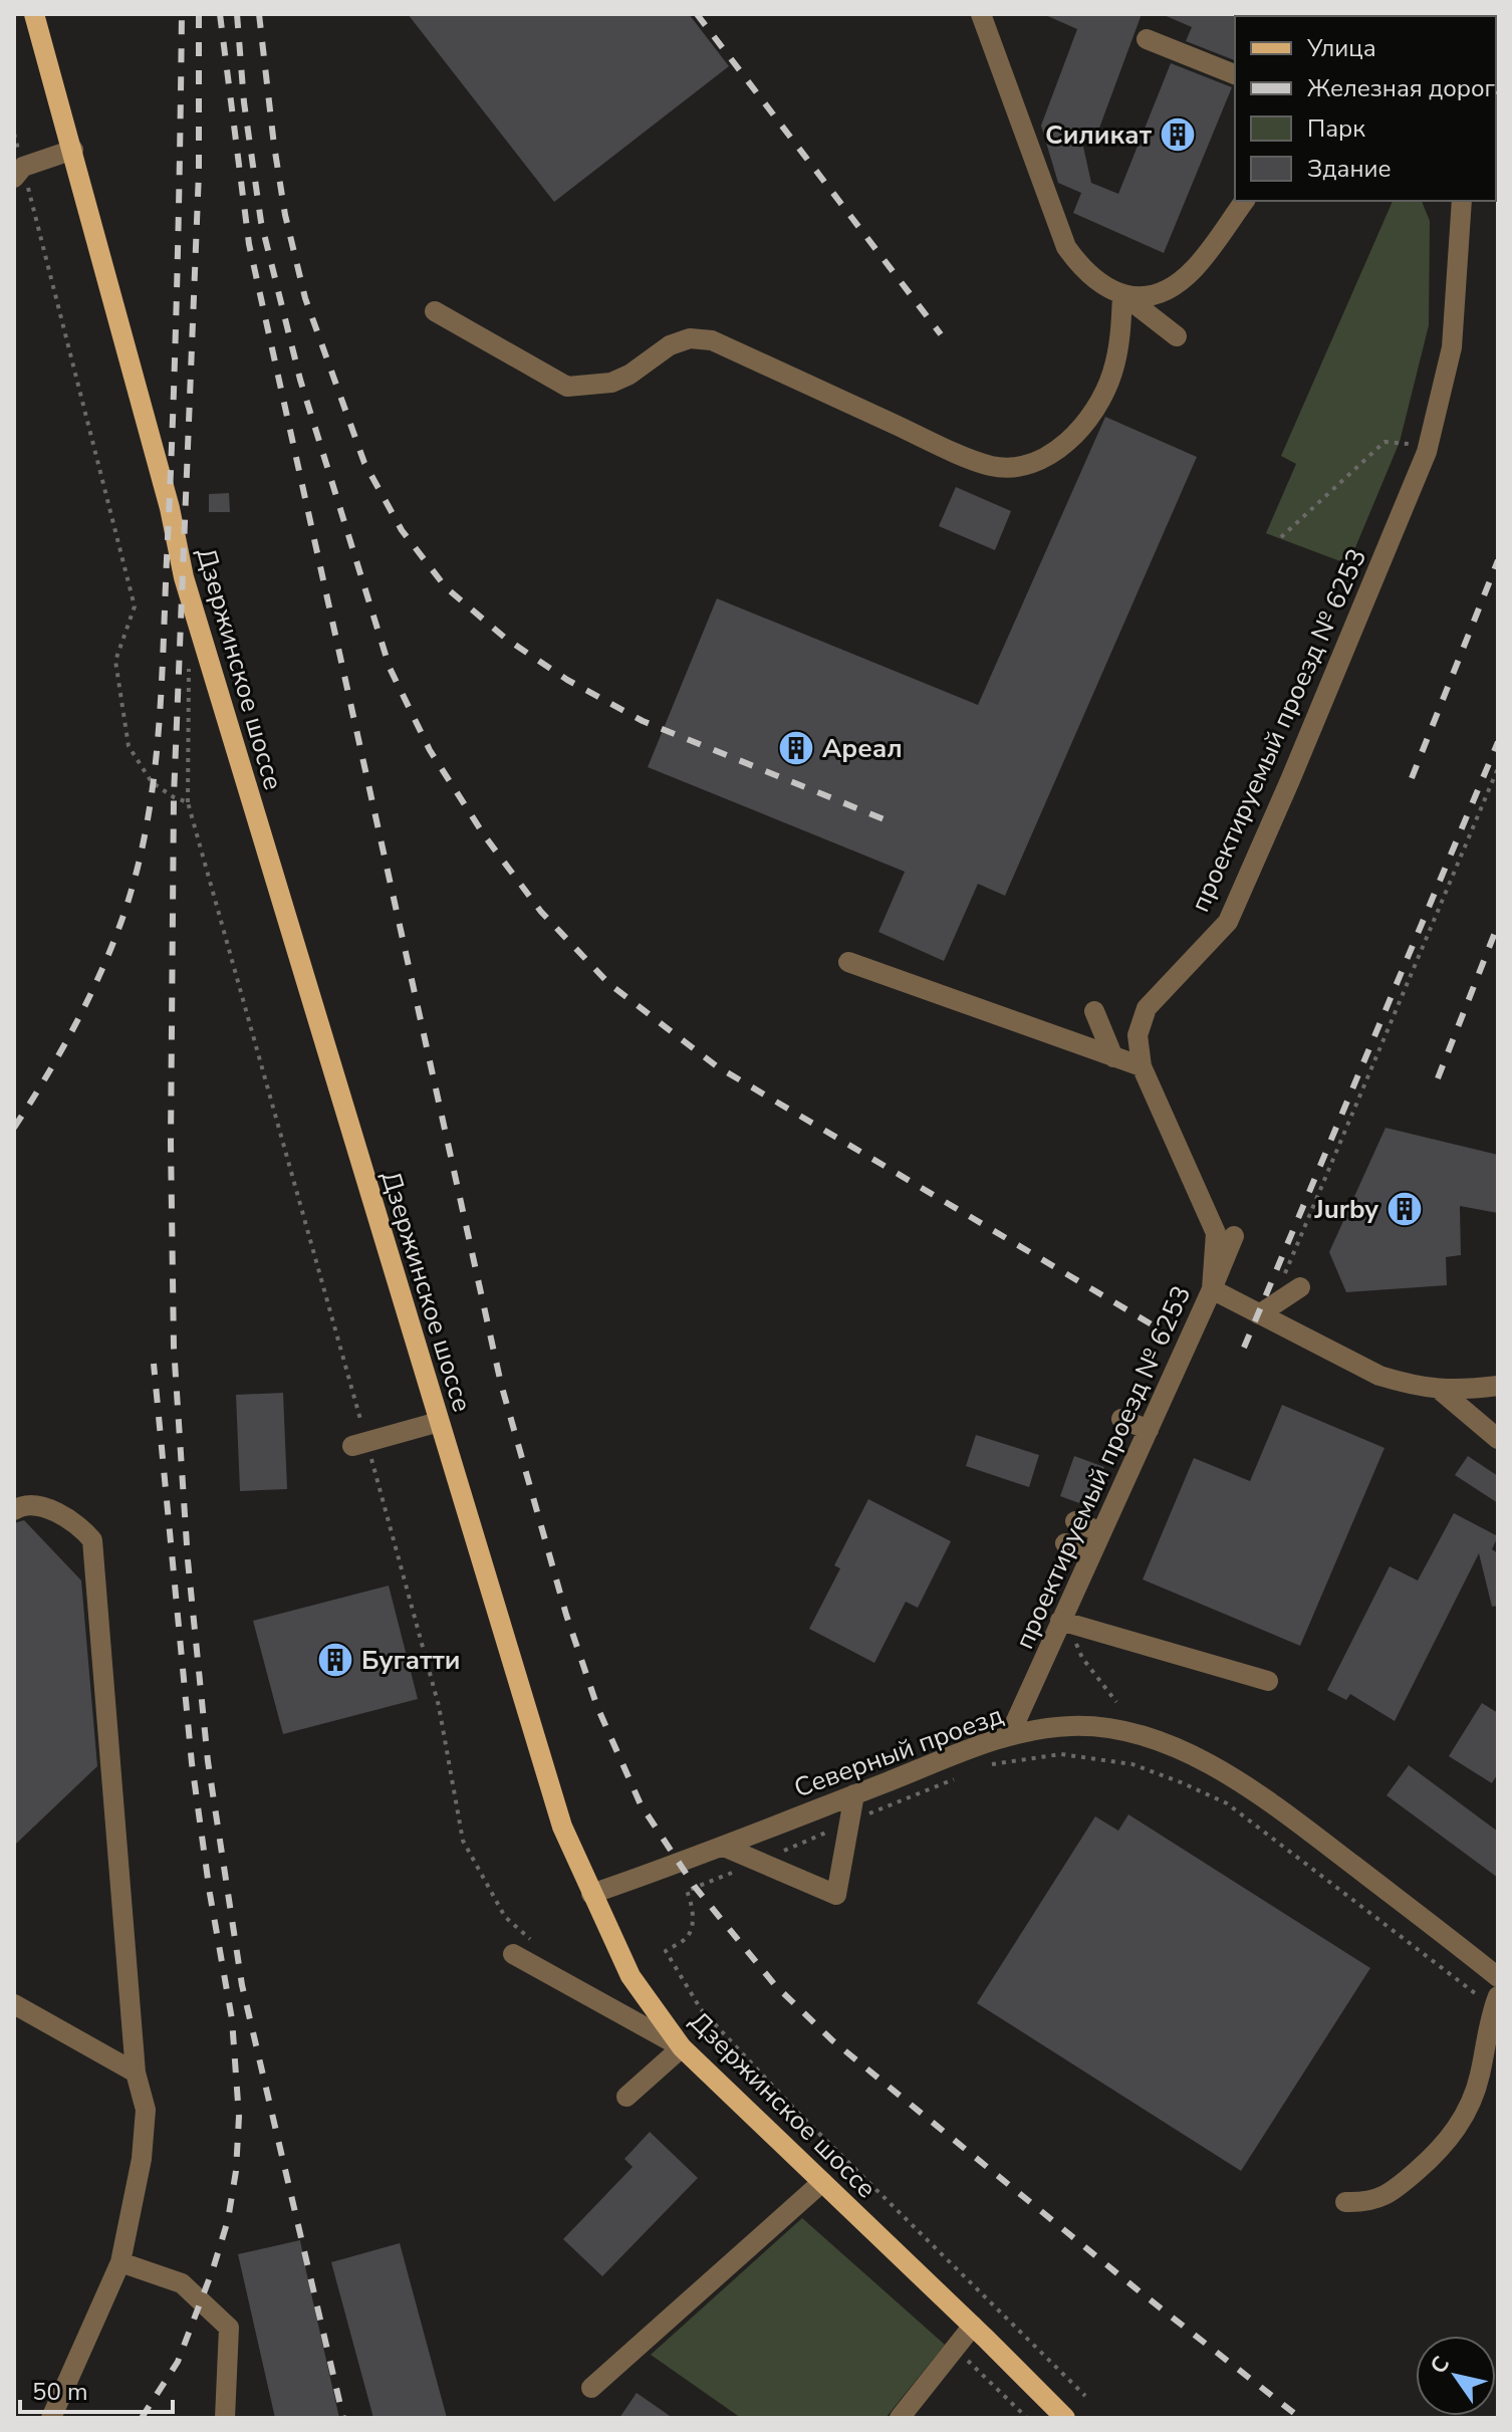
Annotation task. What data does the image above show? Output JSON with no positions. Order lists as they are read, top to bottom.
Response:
{
  "streets": {
    "main road": ["Дзержинское шоссе"],
    "street": ["проектируемый проезд № 6253", "Северный проезд"]
  },
  "crossings": [
    ["Дзержинское шоссе", "Северный проезд"],
    ["проектируемый проезд № 6253", "Северный проезд"]
  ],
  "places": {
    "building": [
      "Силикат",
      "Ареал",
      "Jurby",
      "Бугатти"
    ]
  },
  "legend": [
    "Улица",
    "Железная дорога",
    "Парк",
    "Здание"
  ],
  "scale_bar": "50 m",
  "north": "top left"
}
